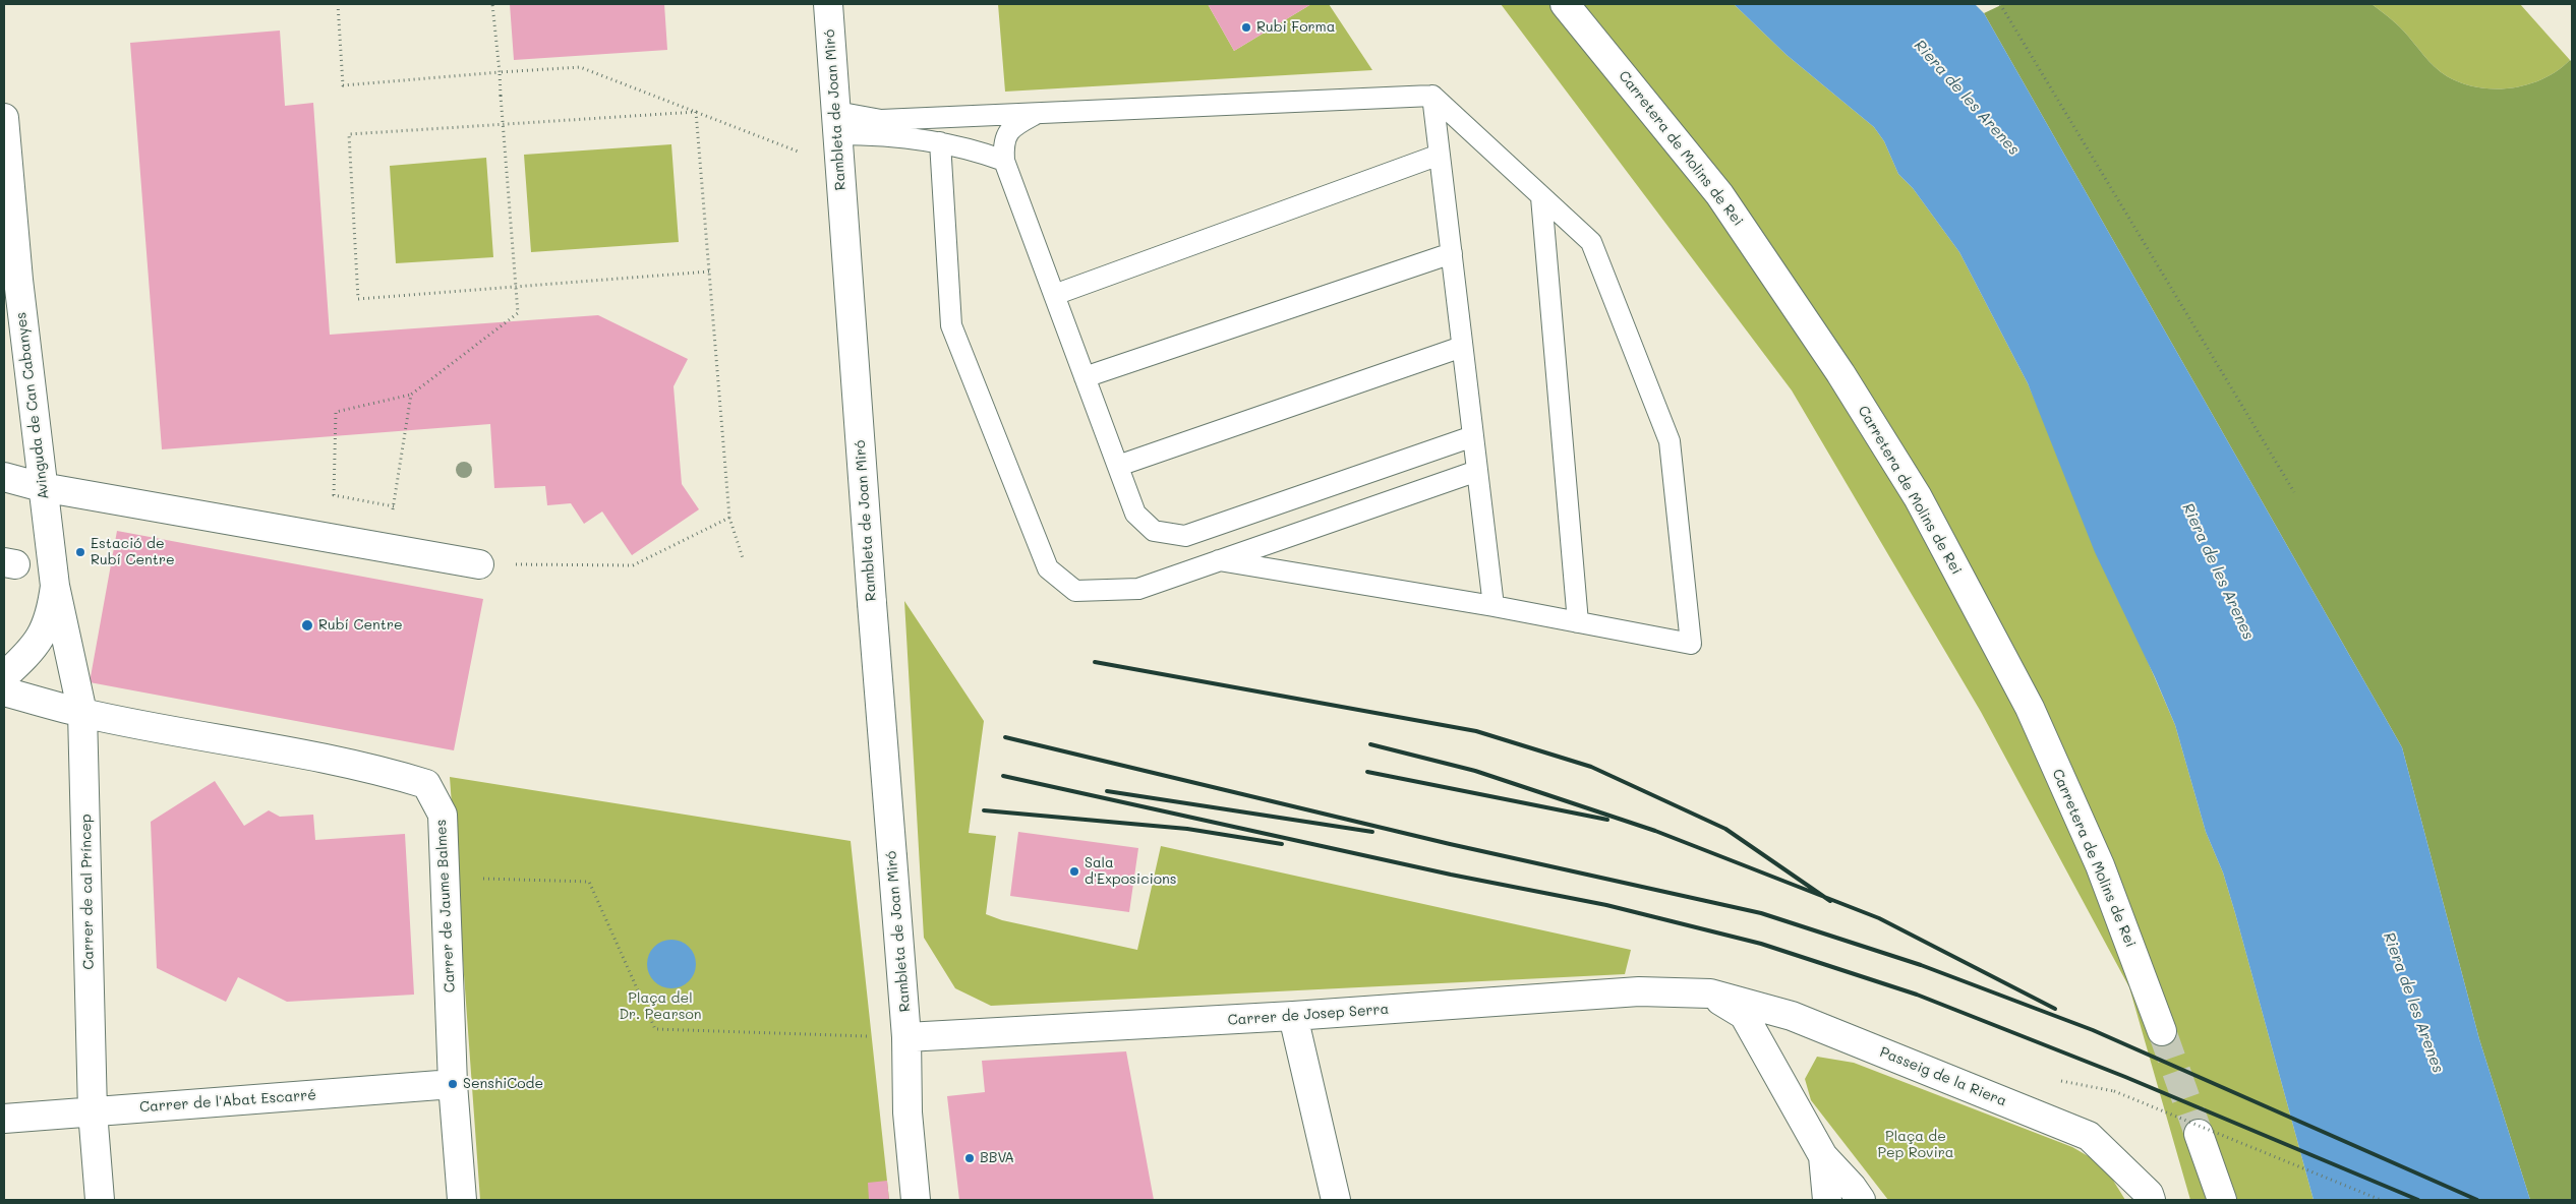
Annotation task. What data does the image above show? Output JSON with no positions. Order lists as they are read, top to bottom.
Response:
{
  "streets": {
    "street": [
      "Rambleta de Joan Miró",
      "Carretera de Molins de Rei",
      "Avinguda de Can Cabanyes",
      "Carrer de cal Príncep",
      "Carrer de Jaume Balmes",
      "Carrer de Josep Serra",
      "Passeig de la Riera",
      "Carrer de l'Abat Escarré"
    ]
  },
  "crossings": [
    ["Rambleta de Joan Miró", "Carrer de Josep Serra"],
    ["Avinguda de Can Cabanyes", "Carrer de cal Príncep"],
    ["Carrer de cal Príncep", "Carrer de Jaume Balmes"],
    ["Carrer de cal Príncep", "Carrer de l'Abat Escarré"],
    ["Carrer de Jaume Balmes", "Carrer de l'Abat Escarré"],
    ["Carrer de Josep Serra", "Passeig de la Riera"]
  ],
  "water": ["Riera de les Arenes"],
  "parks": ["Plaça del Dr. Pearson", "Plaça de Pep Rovira"],
  "places": [
    "Rubi Forma",
    "Estació de Rubí Centre",
    "Rubí Centre",
    "Sala d'Exposicions",
    "SenshiCode",
    "BBVA"
  ]
}
